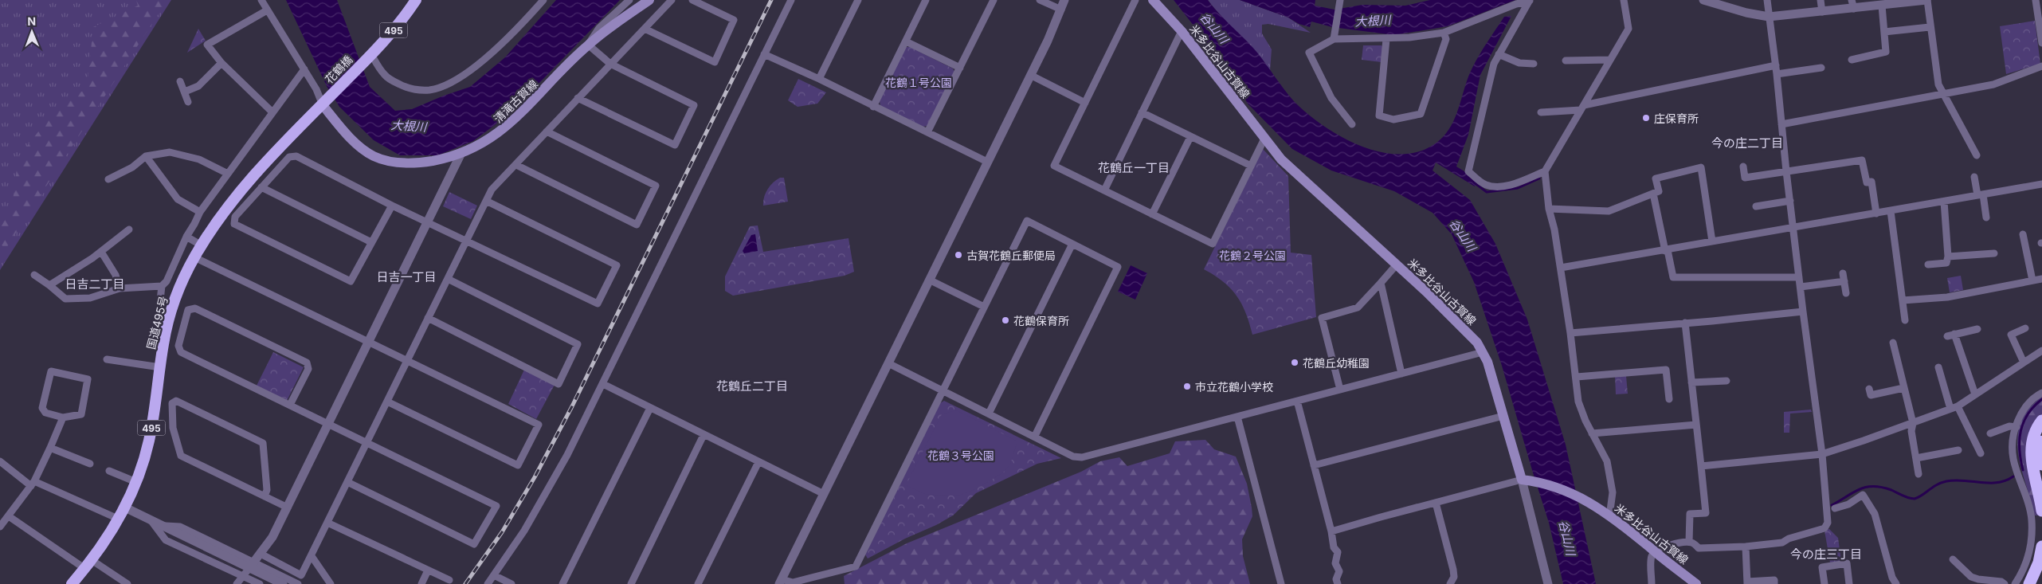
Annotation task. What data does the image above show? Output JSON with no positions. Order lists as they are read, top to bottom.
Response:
{
  "streets": {
    "highway": ["495", "花鶴橋", "国道495号"],
    "main road": ["米多比谷山古賀線", "清滝古賀線"]
  },
  "crossings": [
    ["495", "花鶴橋"],
    ["花鶴橋", "清滝古賀線"],
    ["花鶴橋", "国道495号"],
    ["清滝古賀線", "国道495号"]
  ],
  "districts": [
    "今の庄二丁目",
    "花鶴丘一丁目",
    "日吉一丁目",
    "日吉二丁目",
    "花鶴丘二丁目",
    "今の庄三丁目"
  ],
  "water": ["大根川", "谷山川"],
  "parks": ["花鶴１号公園", "花鶴２号公園", "花鶴３号公園"],
  "places": [
    "庄保育所",
    "古賀花鶴丘郵便局",
    "花鶴保育所",
    "花鶴丘幼稚園",
    "市立花鶴小学校"
  ],
  "north": "top"
}
